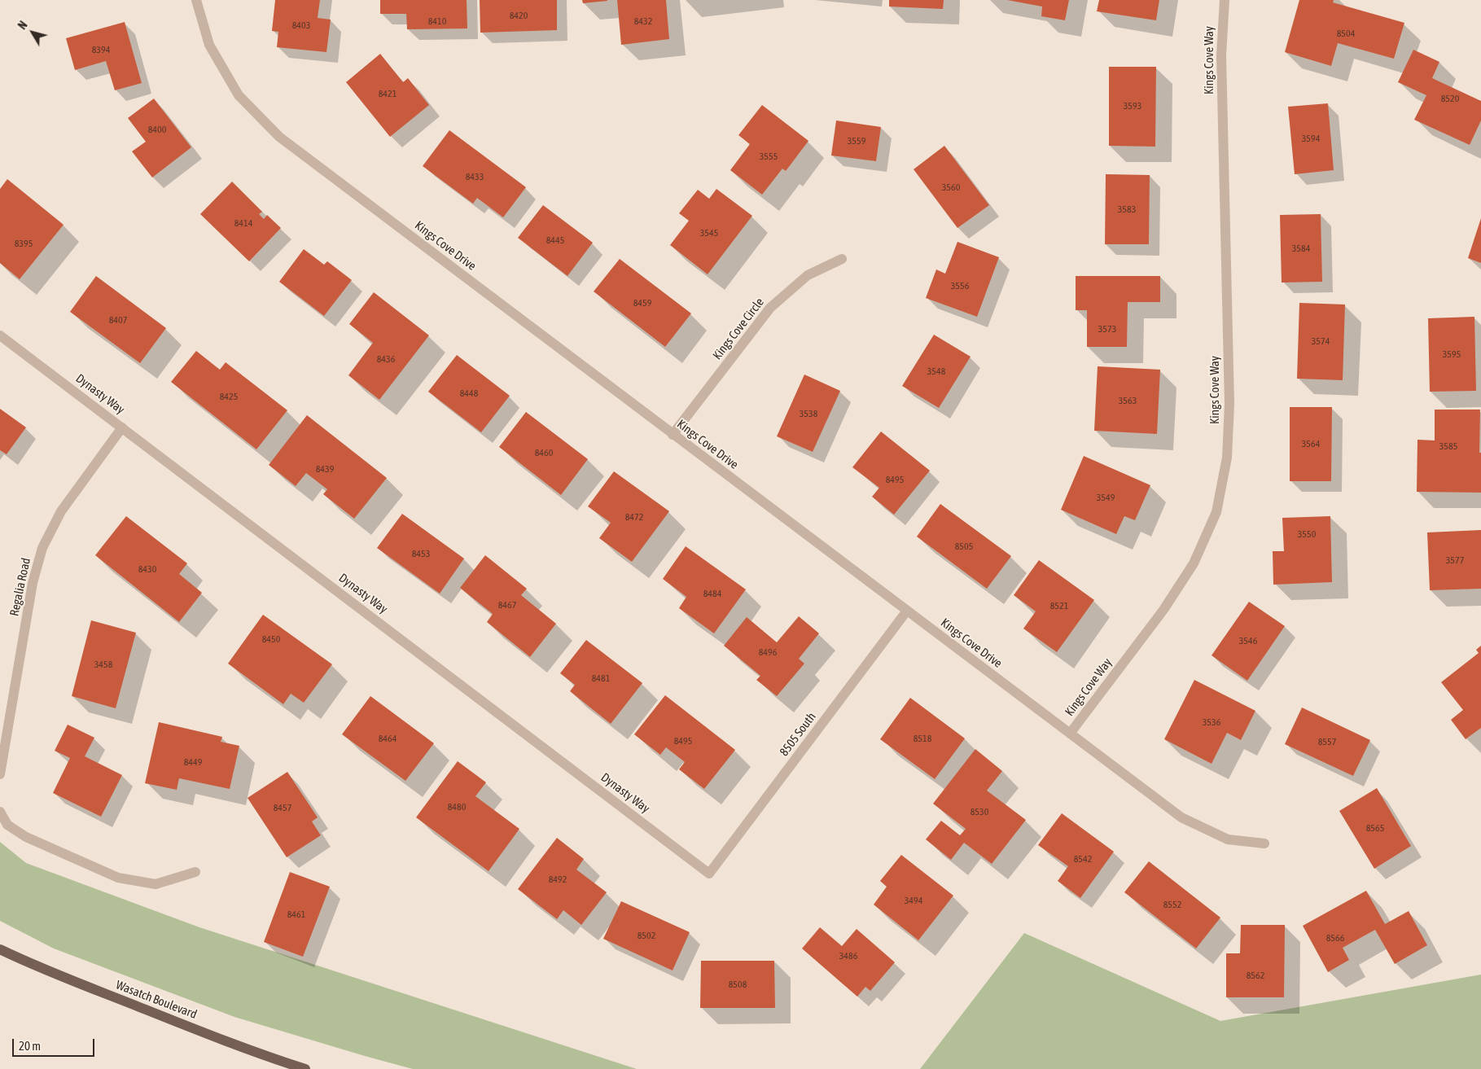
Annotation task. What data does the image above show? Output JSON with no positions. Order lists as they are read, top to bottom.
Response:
{
  "streets": {
    "main road": ["Wasatch Boulevard"],
    "street": [
      "Kings Cove Way",
      "Kings Cove Drive",
      "Kings Cove Circle",
      "Dynasty Way",
      "Regalia Road",
      "8505 South"
    ]
  },
  "crossings": [
    ["Kings Cove Way", "Kings Cove Drive"],
    ["Kings Cove Drive", "Kings Cove Circle"],
    ["Kings Cove Drive", "8505 South"],
    ["Dynasty Way", "Regalia Road"],
    ["Dynasty Way", "8505 South"]
  ],
  "house_numbers": [
    "8420",
    "8410",
    "8432",
    "8403",
    "8504",
    "8394",
    "8421",
    "8520",
    "3593",
    "8400",
    "3594",
    "3559",
    "3555",
    "8433",
    "3560",
    "3583",
    "8414",
    "3545",
    "8445",
    "8395",
    "3584",
    "3556",
    "8459",
    "8407",
    "3573",
    "3574",
    "3595",
    "8436",
    "3548",
    "8448",
    "8425",
    "3563",
    "3538",
    "3564",
    "3585",
    "8460",
    "8439",
    "8495",
    "3549",
    "8472",
    "3550",
    "8505",
    "8453",
    "3577",
    "8430",
    "8484",
    "8467",
    "8521",
    "8450",
    "3546",
    "8496",
    "3458",
    "8481",
    "3536",
    "8464",
    "8518",
    "8495",
    "8557",
    "8449",
    "8480",
    "8457",
    "8530",
    "8565",
    "8542",
    "8492",
    "3494",
    "8552",
    "8461",
    "8502",
    "8566",
    "3486",
    "8562",
    "8508"
  ],
  "scale_bar": "20 m",
  "north": "top left"
}
